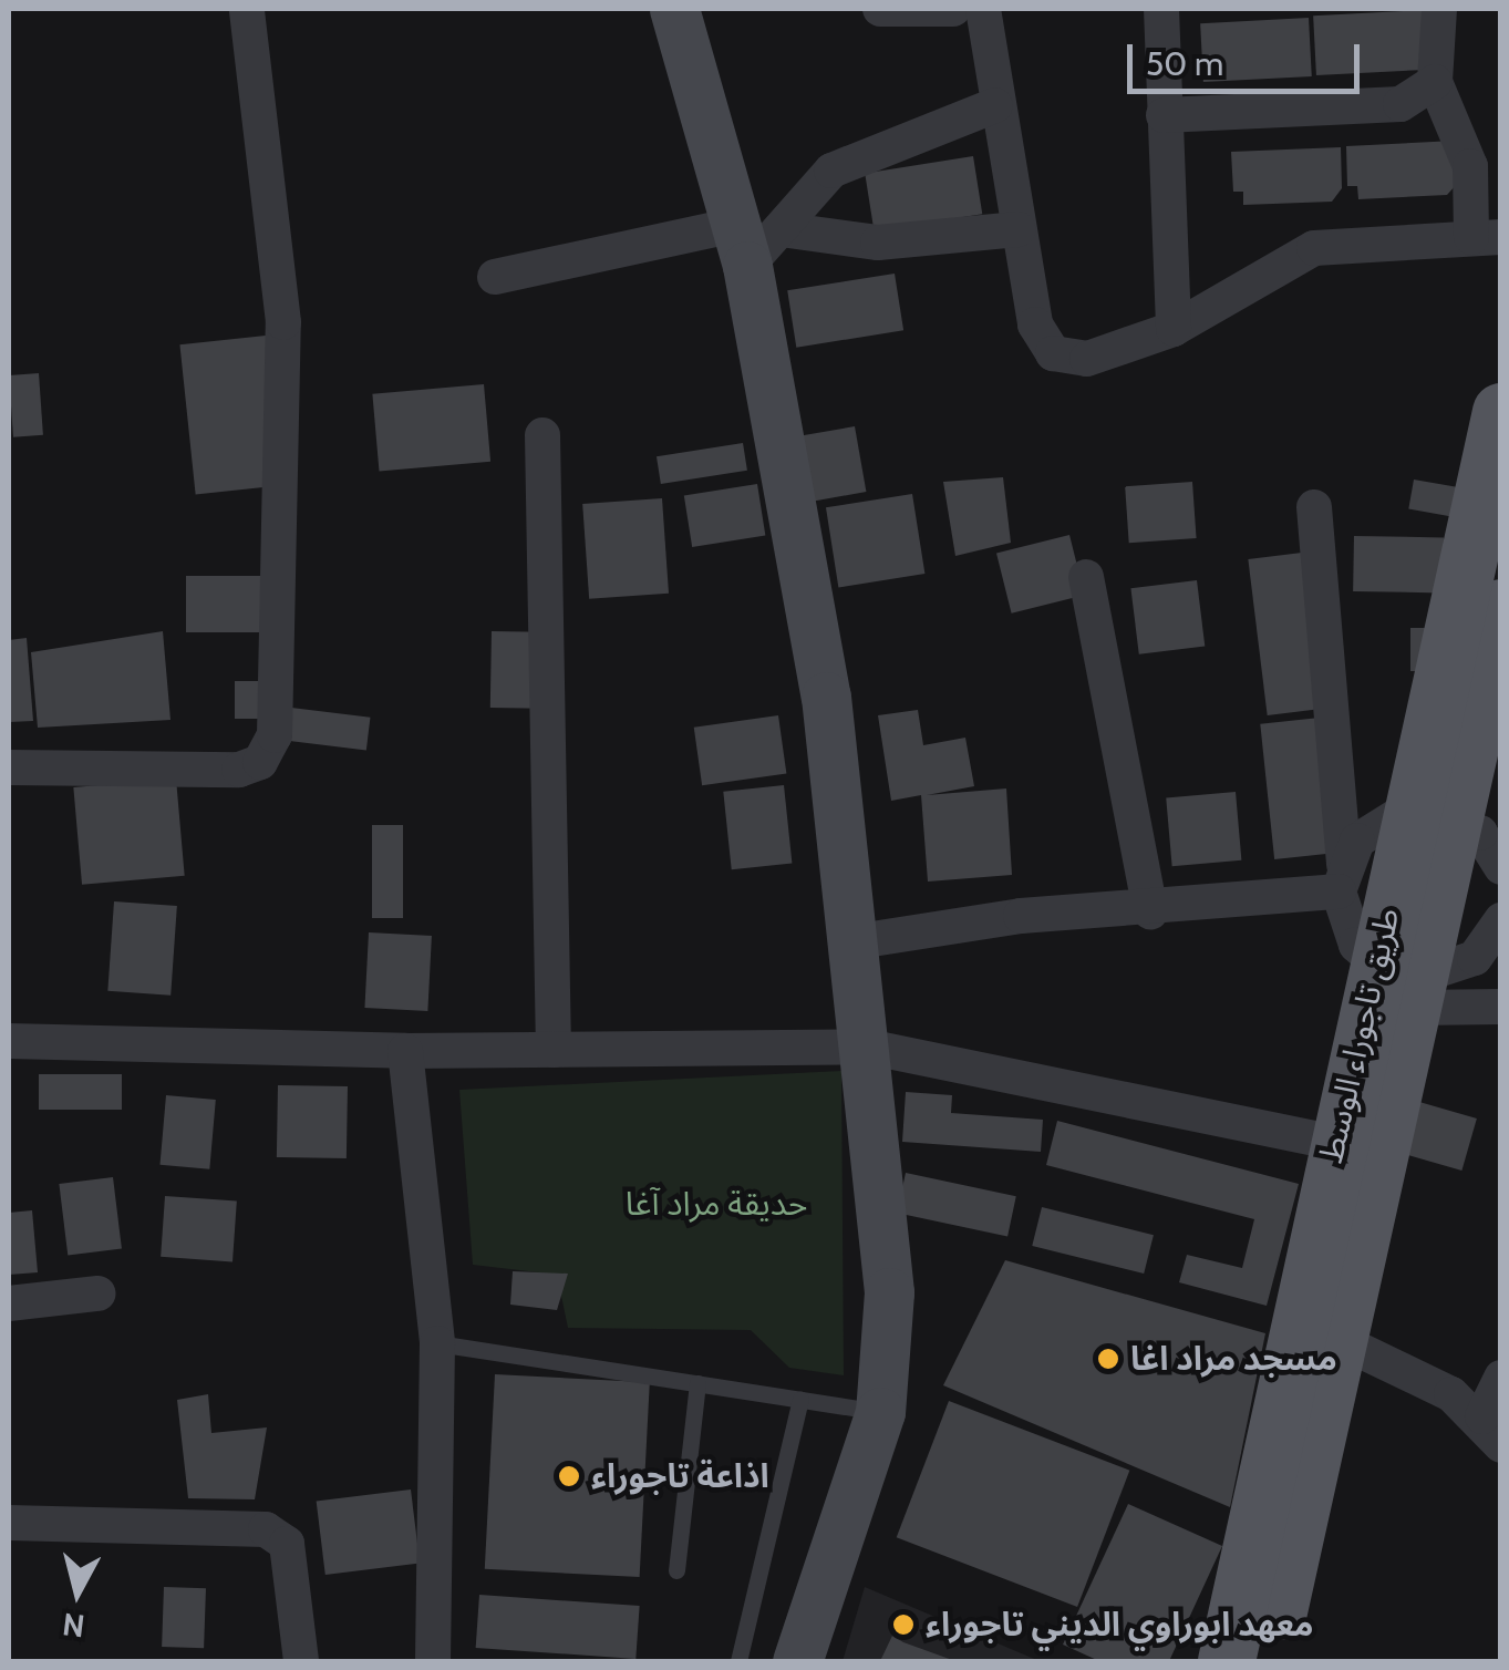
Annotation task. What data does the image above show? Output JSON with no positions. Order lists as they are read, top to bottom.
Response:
{
  "streets": {
    "main road": ["طريق تاجوراء الوسط"]
  },
  "parks": ["حديقة مراد آغا"],
  "places": ["مسجد مراد اغا", "اذاعة تاجوراء", "معهد ابوراوي الديني تاجوراء"],
  "scale_bar": "50 m",
  "north": "bottom"
}
